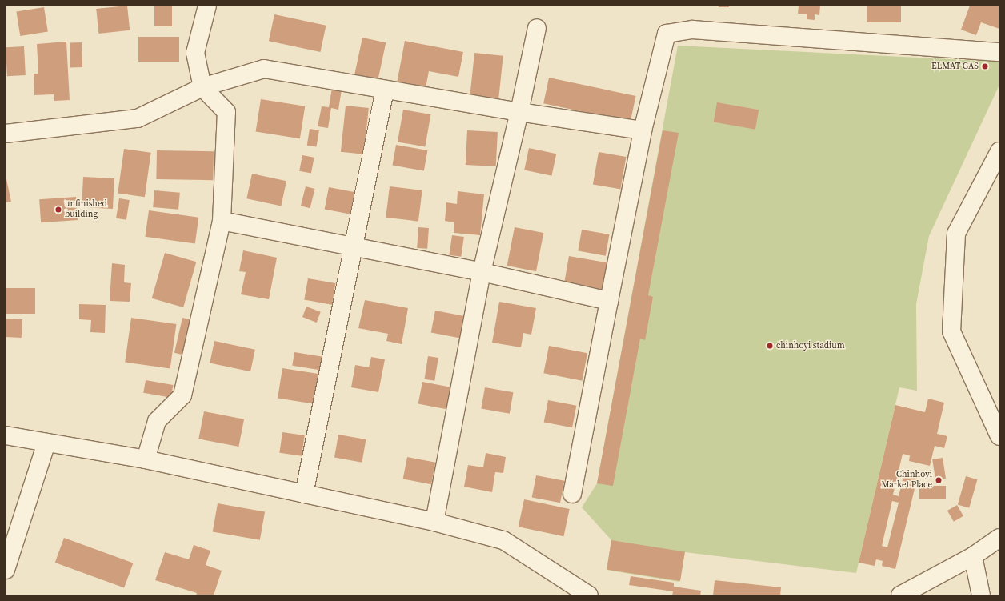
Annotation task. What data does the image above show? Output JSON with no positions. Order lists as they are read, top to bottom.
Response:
{
  "places": [
    "ELMAT GAS",
    "unfinished building",
    "chinhoyi stadium",
    "Chinhoyi Market Place"
  ]
}
